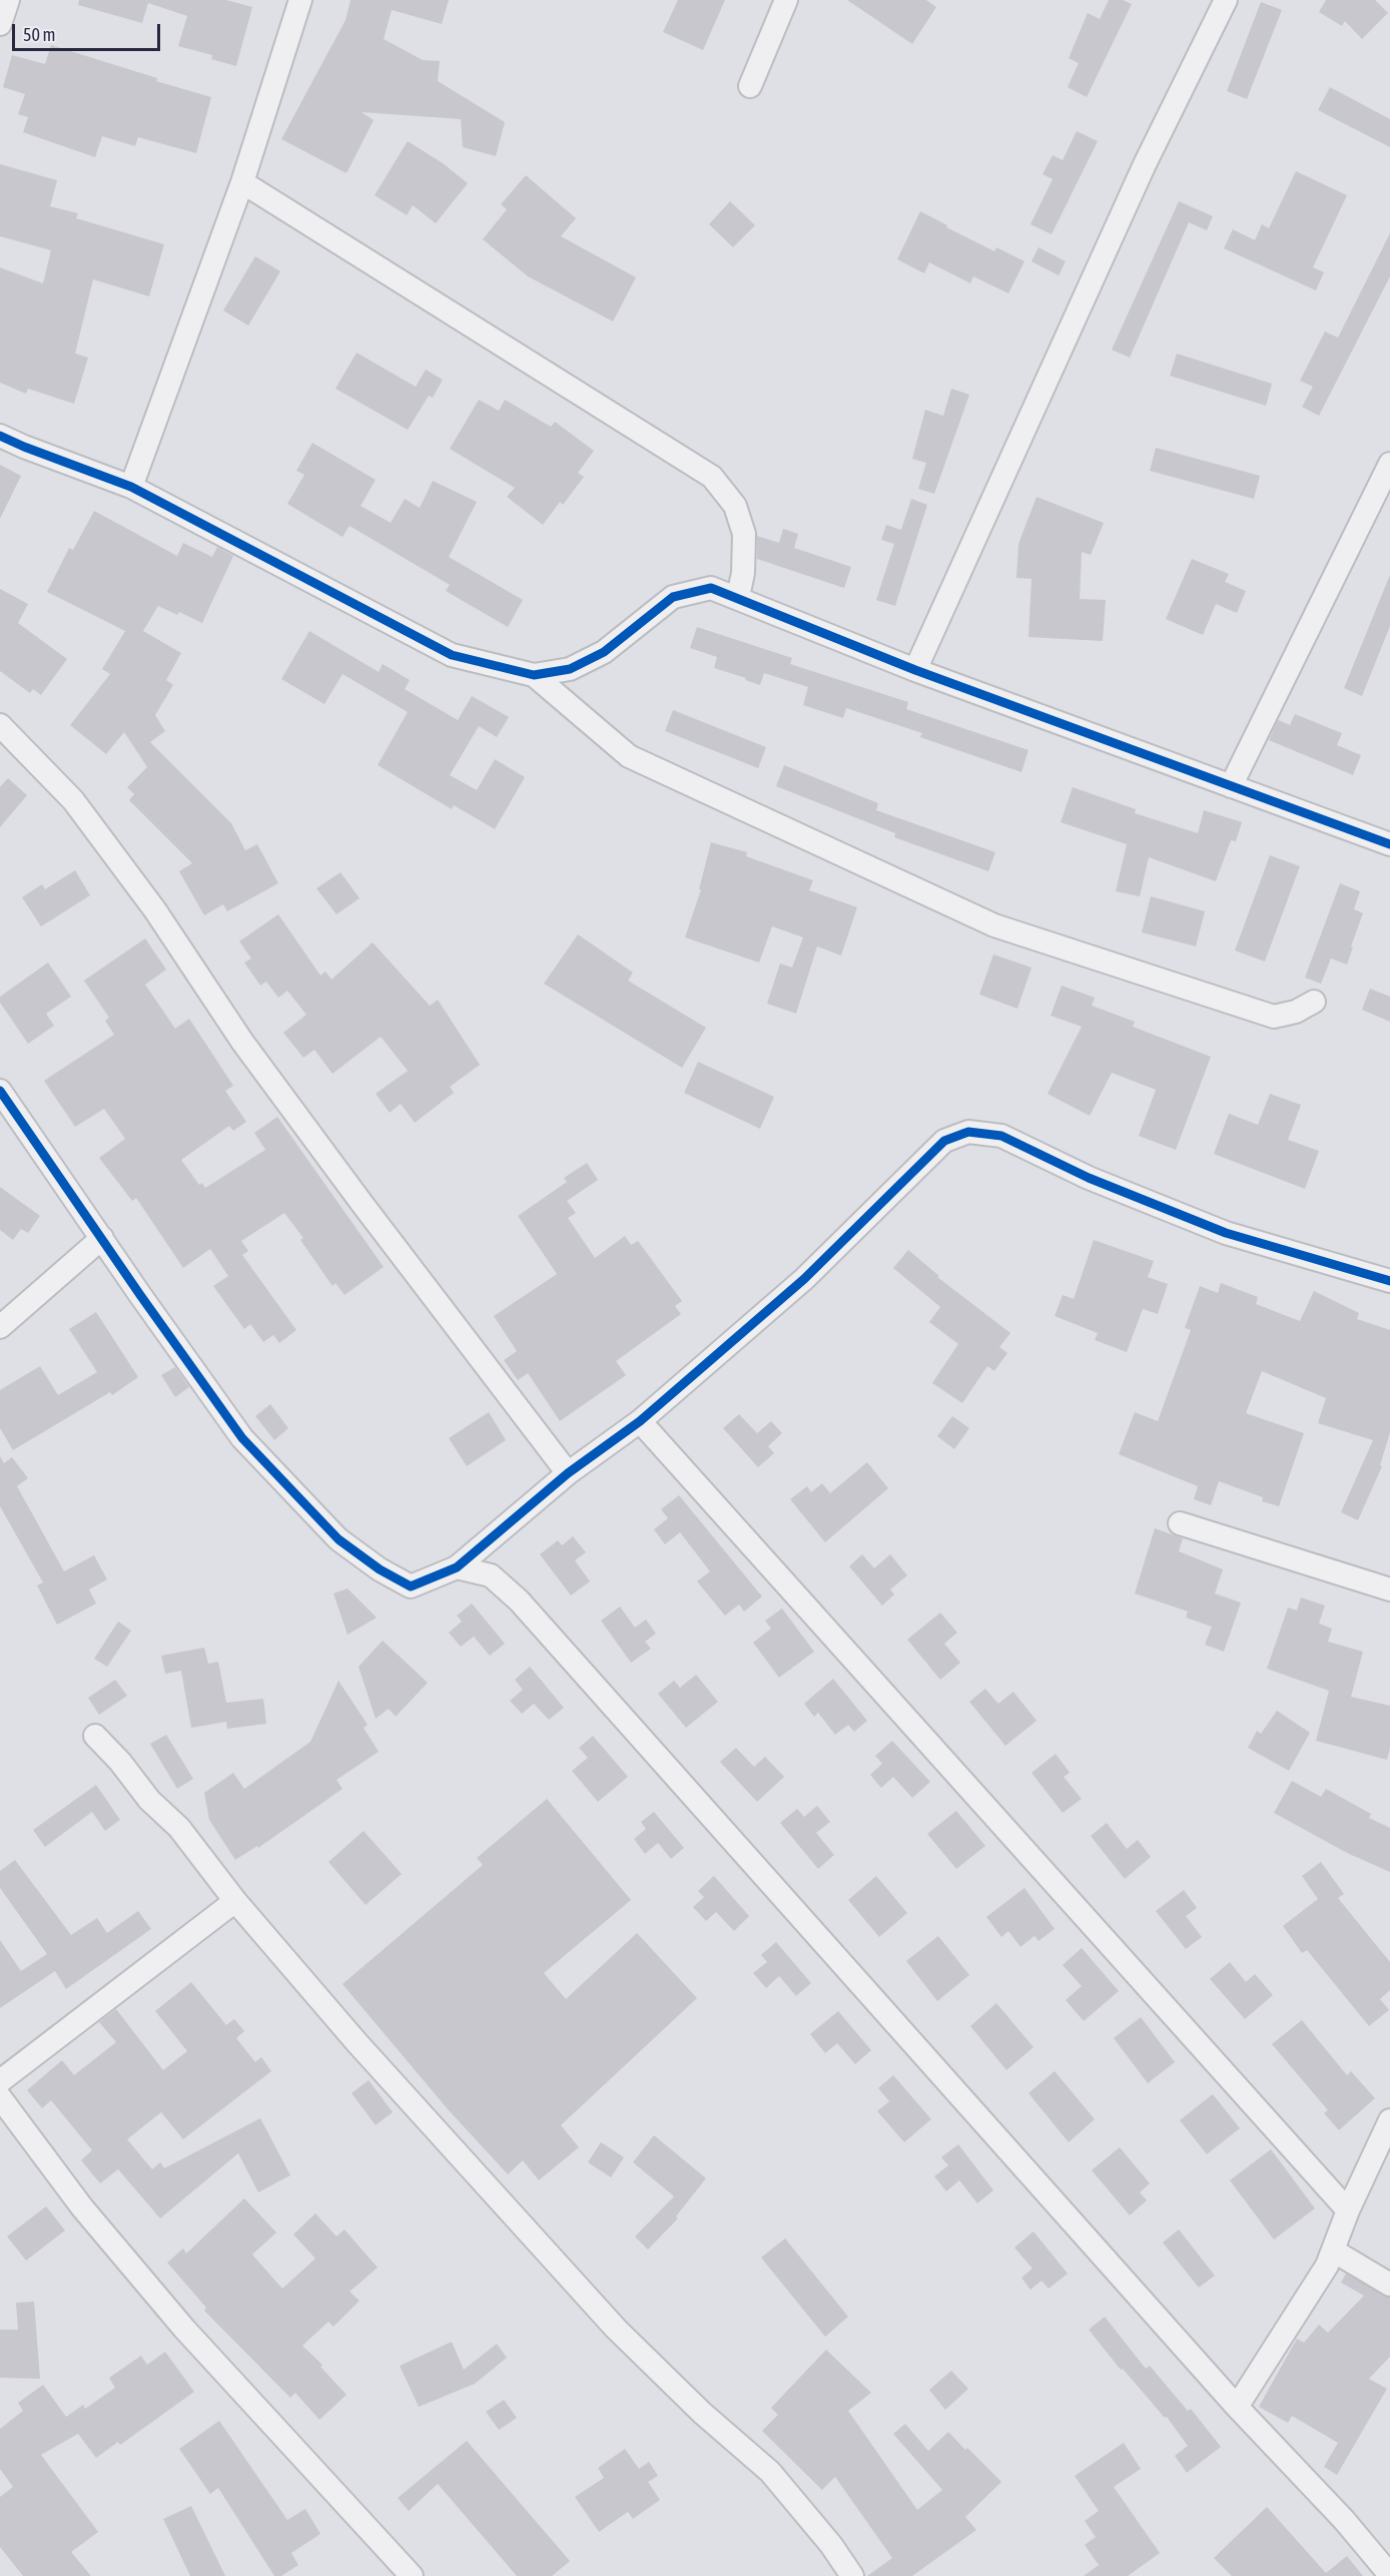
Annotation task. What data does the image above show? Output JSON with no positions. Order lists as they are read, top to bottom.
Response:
{
  "scale_bar": "50 m"
}
